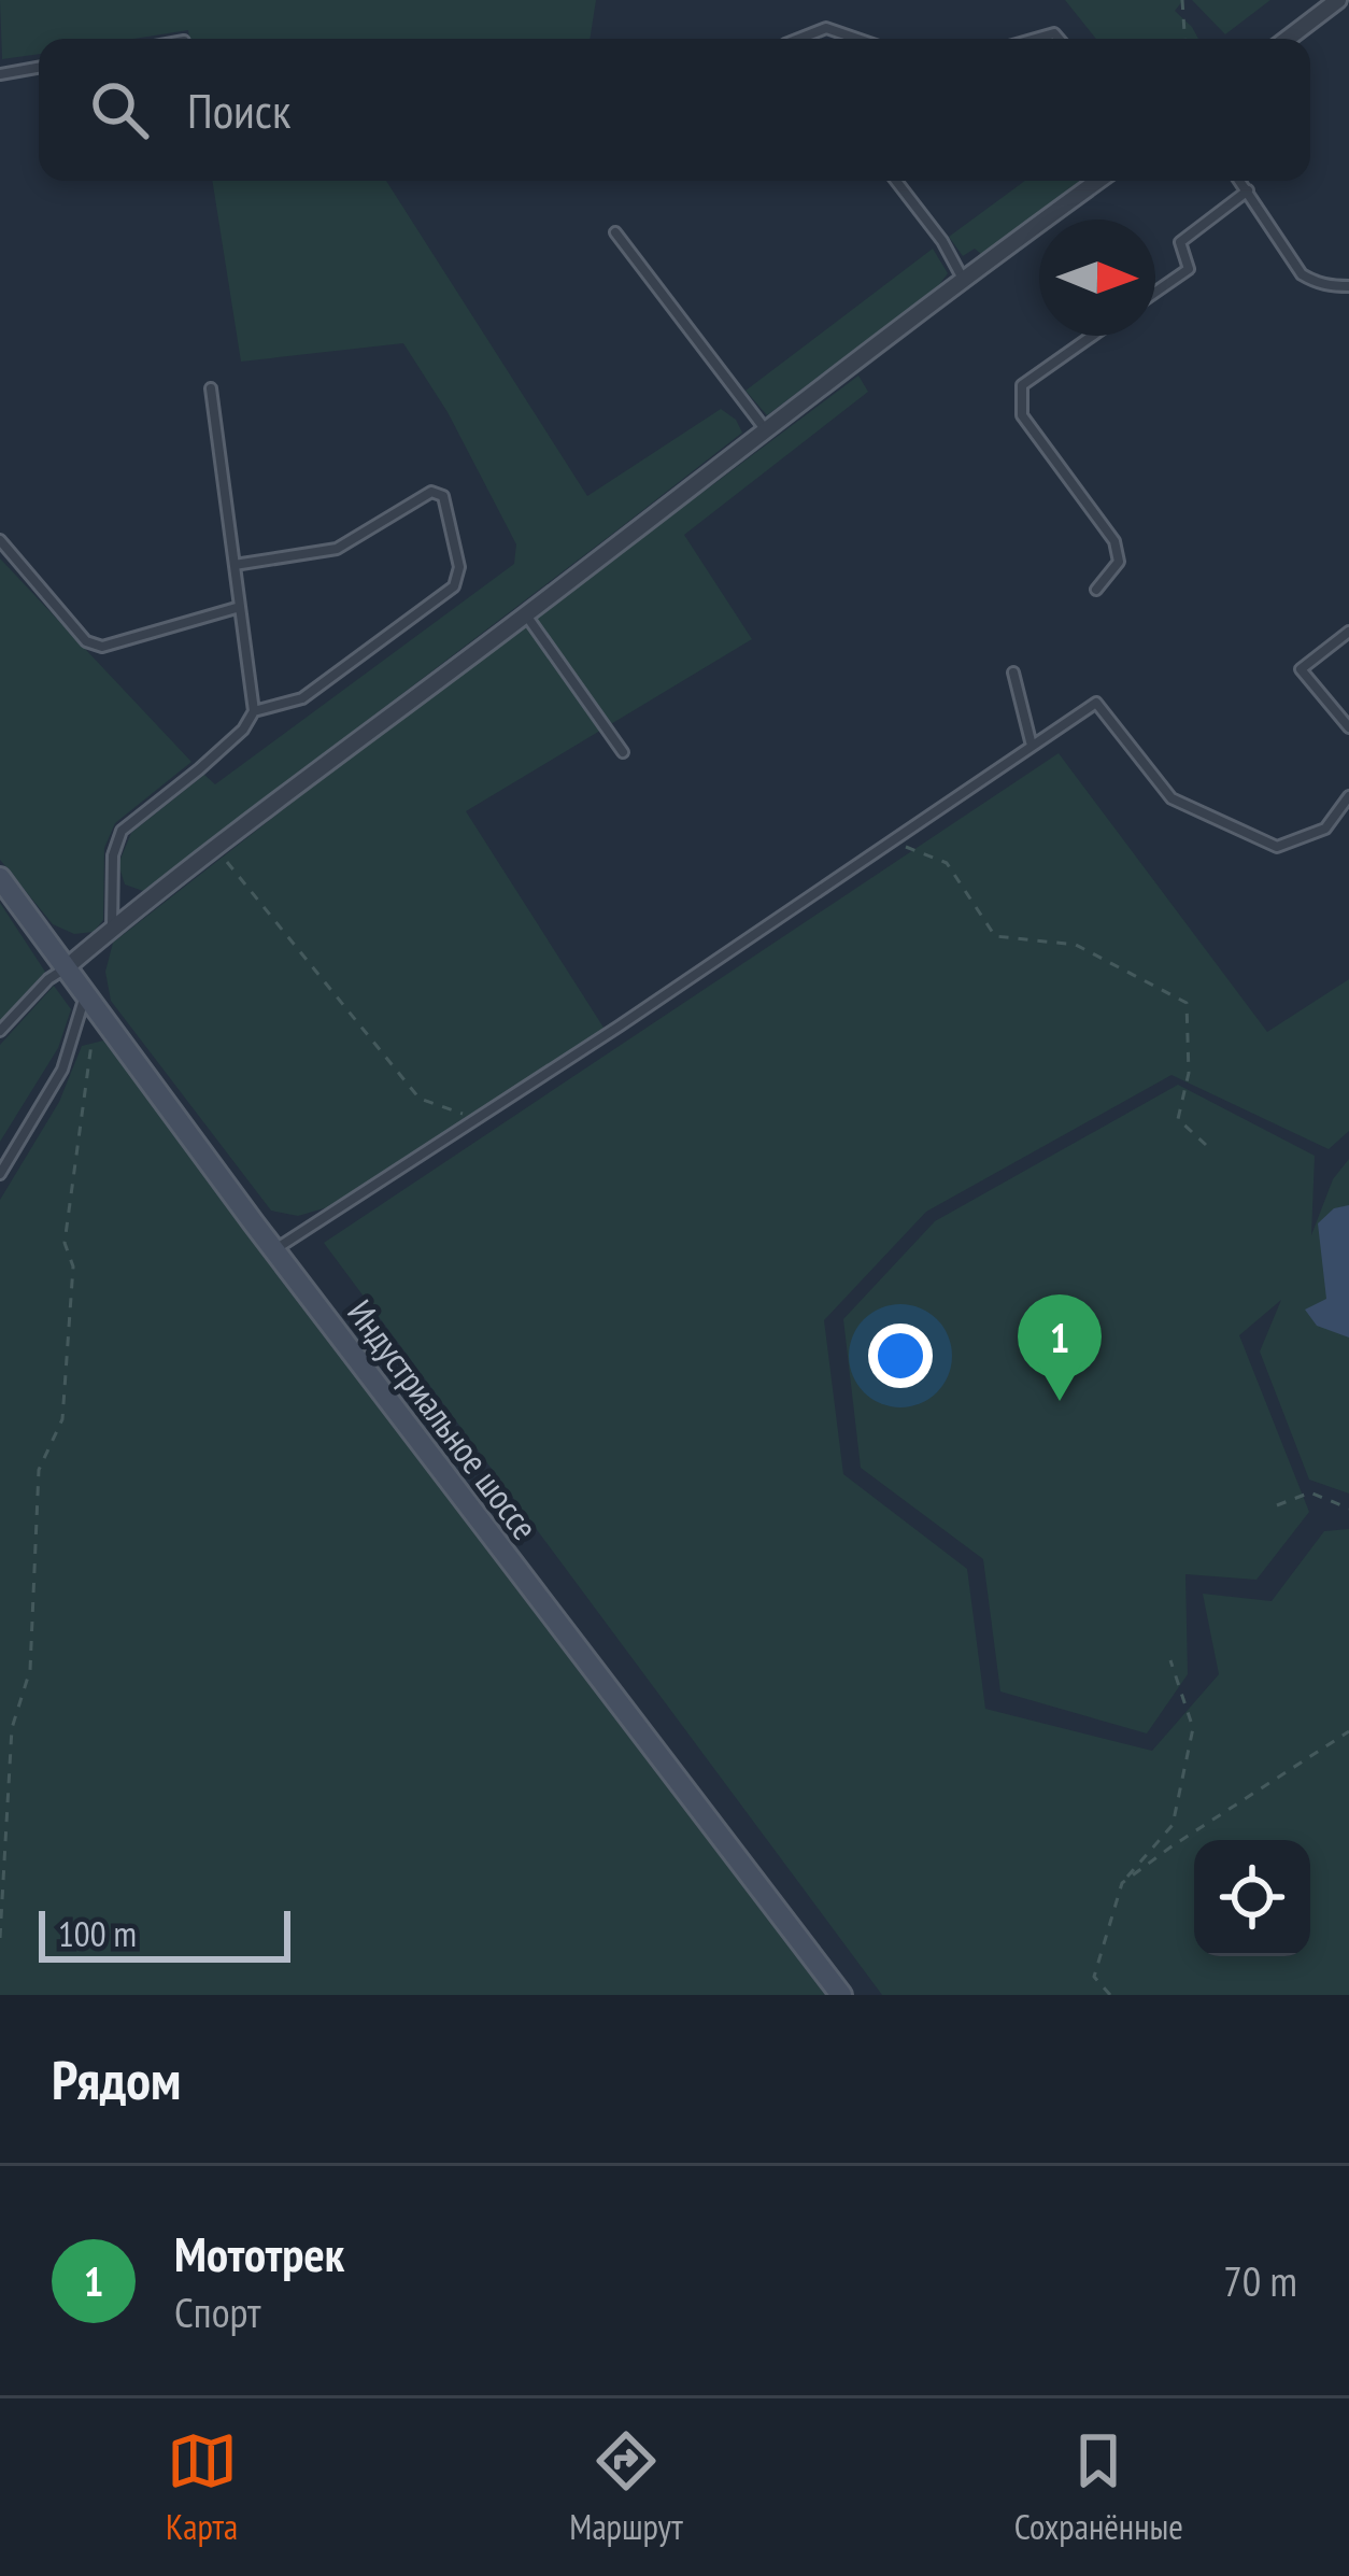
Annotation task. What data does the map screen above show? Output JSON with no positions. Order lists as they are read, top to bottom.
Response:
{
  "streets": {
    "main road": ["Индустриальное шоссе"]
  },
  "scale_bar": "100 m",
  "north": "right",
  "page": {
    "search": "Поиск",
    "pins": "1",
    "scale": "100 m",
    "heading": "Рядом",
    "list": [
      {
        "mark": "1",
        "name": "Мототрек",
        "note": "Спорт",
        "value": "70 m"
      }
    ],
    "nav": ["Карта", "Маршрут", "Сохранённые"]
  }
}
